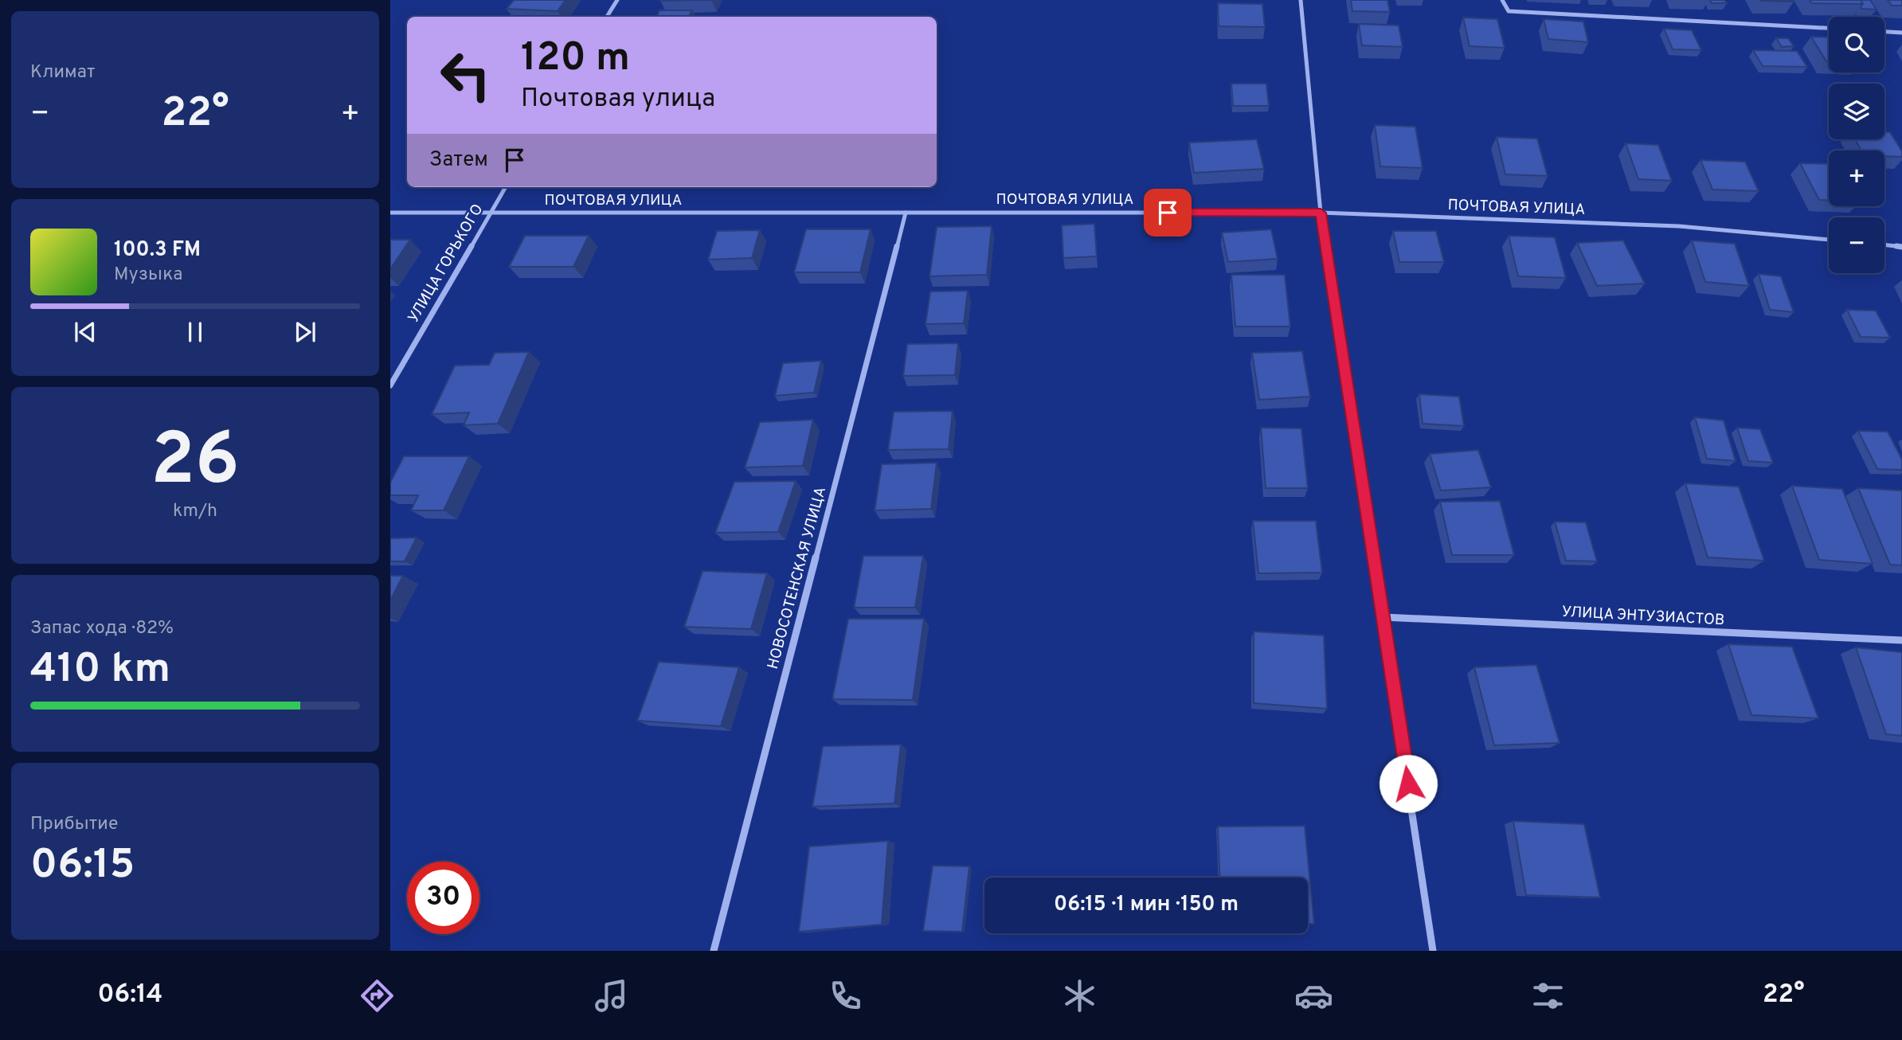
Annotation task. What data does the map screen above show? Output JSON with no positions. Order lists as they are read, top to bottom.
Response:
{
  "streets": {
    "street": [
      "ПОЧТОВАЯ УЛИЦА",
      "УЛИЦА ГОРЬКОГО",
      "НОВОСОТЕНСКАЯ УЛИЦА",
      "УЛИЦА ЭНТУЗИАСТОВ"
    ]
  },
  "crossings": [
    ["ПОЧТОВАЯ УЛИЦА", "УЛИЦА ГОРЬКОГО"],
    ["ПОЧТОВАЯ УЛИЦА", "НОВОСОТЕНСКАЯ УЛИЦА"]
  ],
  "page": {
    "tile": [
      "Климат",
      ["26", "km/h"],
      ["Запас хода · 82%", "410 km"],
      ["Прибытие", "06:15"]
    ],
    "map_buttons": ["+", "−"],
    "turn": ["120 m", "Почтовая улица"],
    "heat": ["−", "22°", "+"],
    "then": "Затем",
    "song": ["100.3 FM", "Музыка"],
    "limit": "30",
    "trip": "06:15 · 1 мин · 150 m",
    "tabs": ["06:14", "22°"]
  }
}
